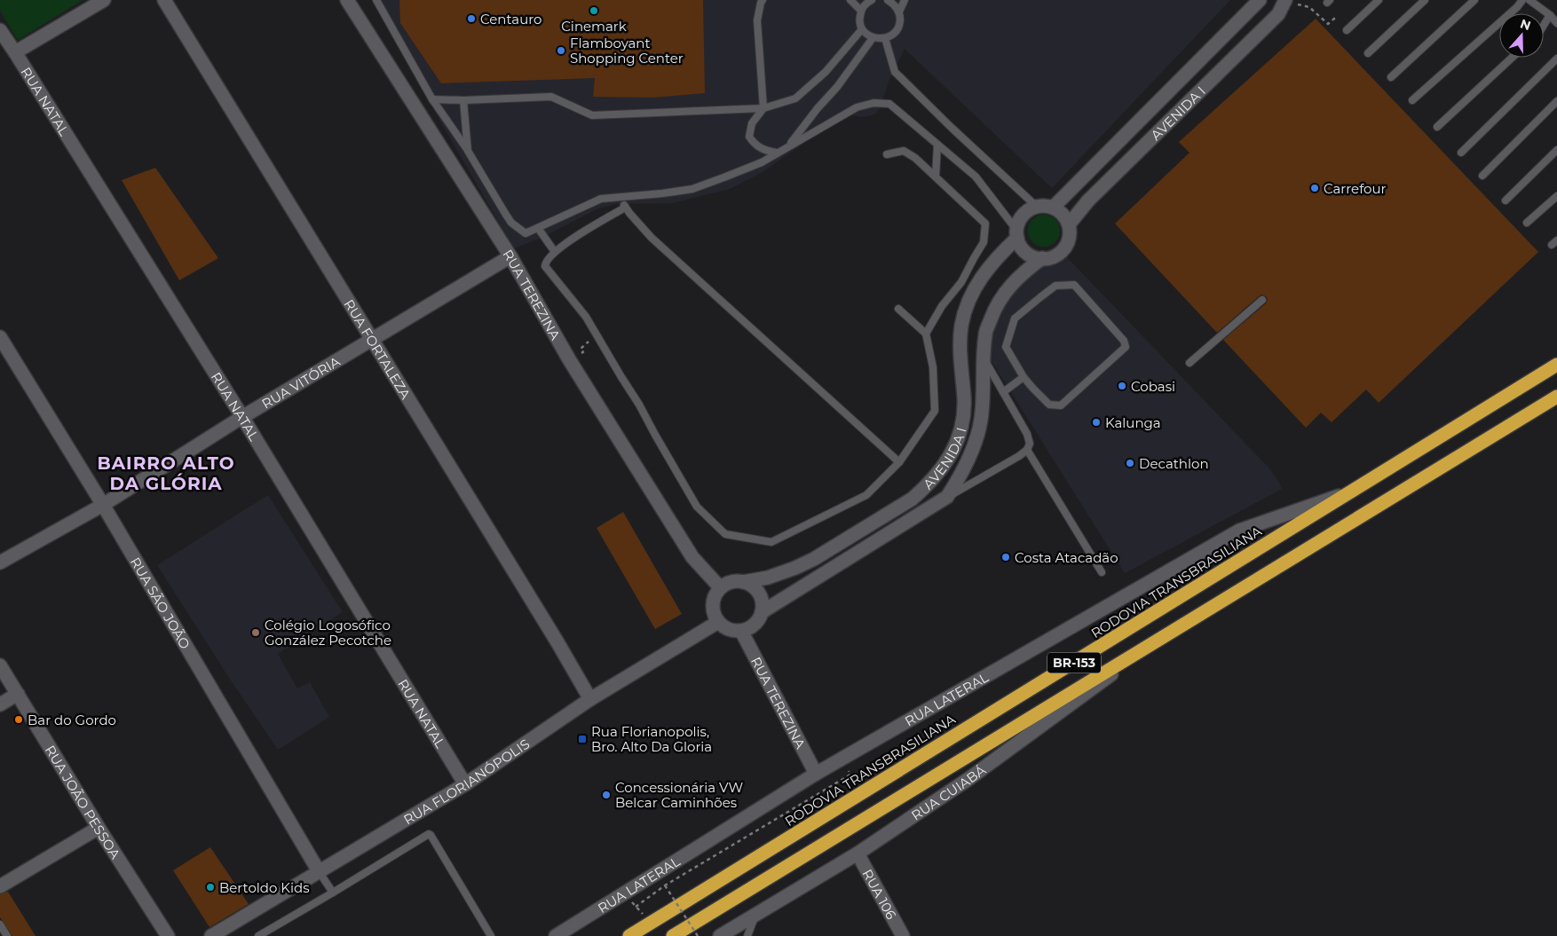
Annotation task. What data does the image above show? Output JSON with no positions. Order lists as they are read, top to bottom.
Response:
{
  "streets": {
    "highway": ["RODOVIA TRANSBRASILIANA", "BR-153"],
    "street": [
      "RUA NATAL",
      "AVENIDA I",
      "RUA TEREZINA",
      "RUA FORTALEZA",
      "RUA VITÓRIA",
      "RUA SÃO JOÃO",
      "RUA LATERAL",
      "RUA FLORIANÓPOLIS",
      "RUA CUIABÁ",
      "RUA JOÃO PESSOA",
      "RUA 106"
    ]
  },
  "crossings": [
    ["RUA NATAL", "RUA VITÓRIA"],
    ["RUA NATAL", "RUA FLORIANÓPOLIS"],
    ["AVENIDA I", "RUA TEREZINA"],
    ["AVENIDA I", "RUA FLORIANÓPOLIS"],
    ["RUA TEREZINA", "RUA VITÓRIA"],
    ["RUA TEREZINA", "RUA LATERAL"],
    ["RUA TEREZINA", "RUA FLORIANÓPOLIS"],
    ["RUA FORTALEZA", "RUA VITÓRIA"],
    ["RUA FORTALEZA", "RUA FLORIANÓPOLIS"],
    ["RUA VITÓRIA", "RUA SÃO JOÃO"],
    ["RODOVIA TRANSBRASILIANA", "RUA LATERAL"],
    ["RUA SÃO JOÃO", "RUA FLORIANÓPOLIS"],
    ["BR-153", "RUA CUIABÁ"],
    ["RUA CUIABÁ", "RUA 106"]
  ],
  "districts": ["BAIRRO ALTO DA GLÓRIA"],
  "places": {
    "other": [
      "Cinemark",
      "Centauro",
      "Flamboyant Shopping Center",
      "Carrefour",
      "Cobasi",
      "Kalunga",
      "Decathlon",
      "Costa Atacadão",
      "Colégio Logosófico González Pecotche",
      "Bar do Gordo",
      "Concessionária VW Belcar Caminhões",
      "Bertoldo Kids"
    ],
    "transit": ["Rua Florianopolis, Bro. Alto Da Gloria"]
  },
  "north": "top"
}
